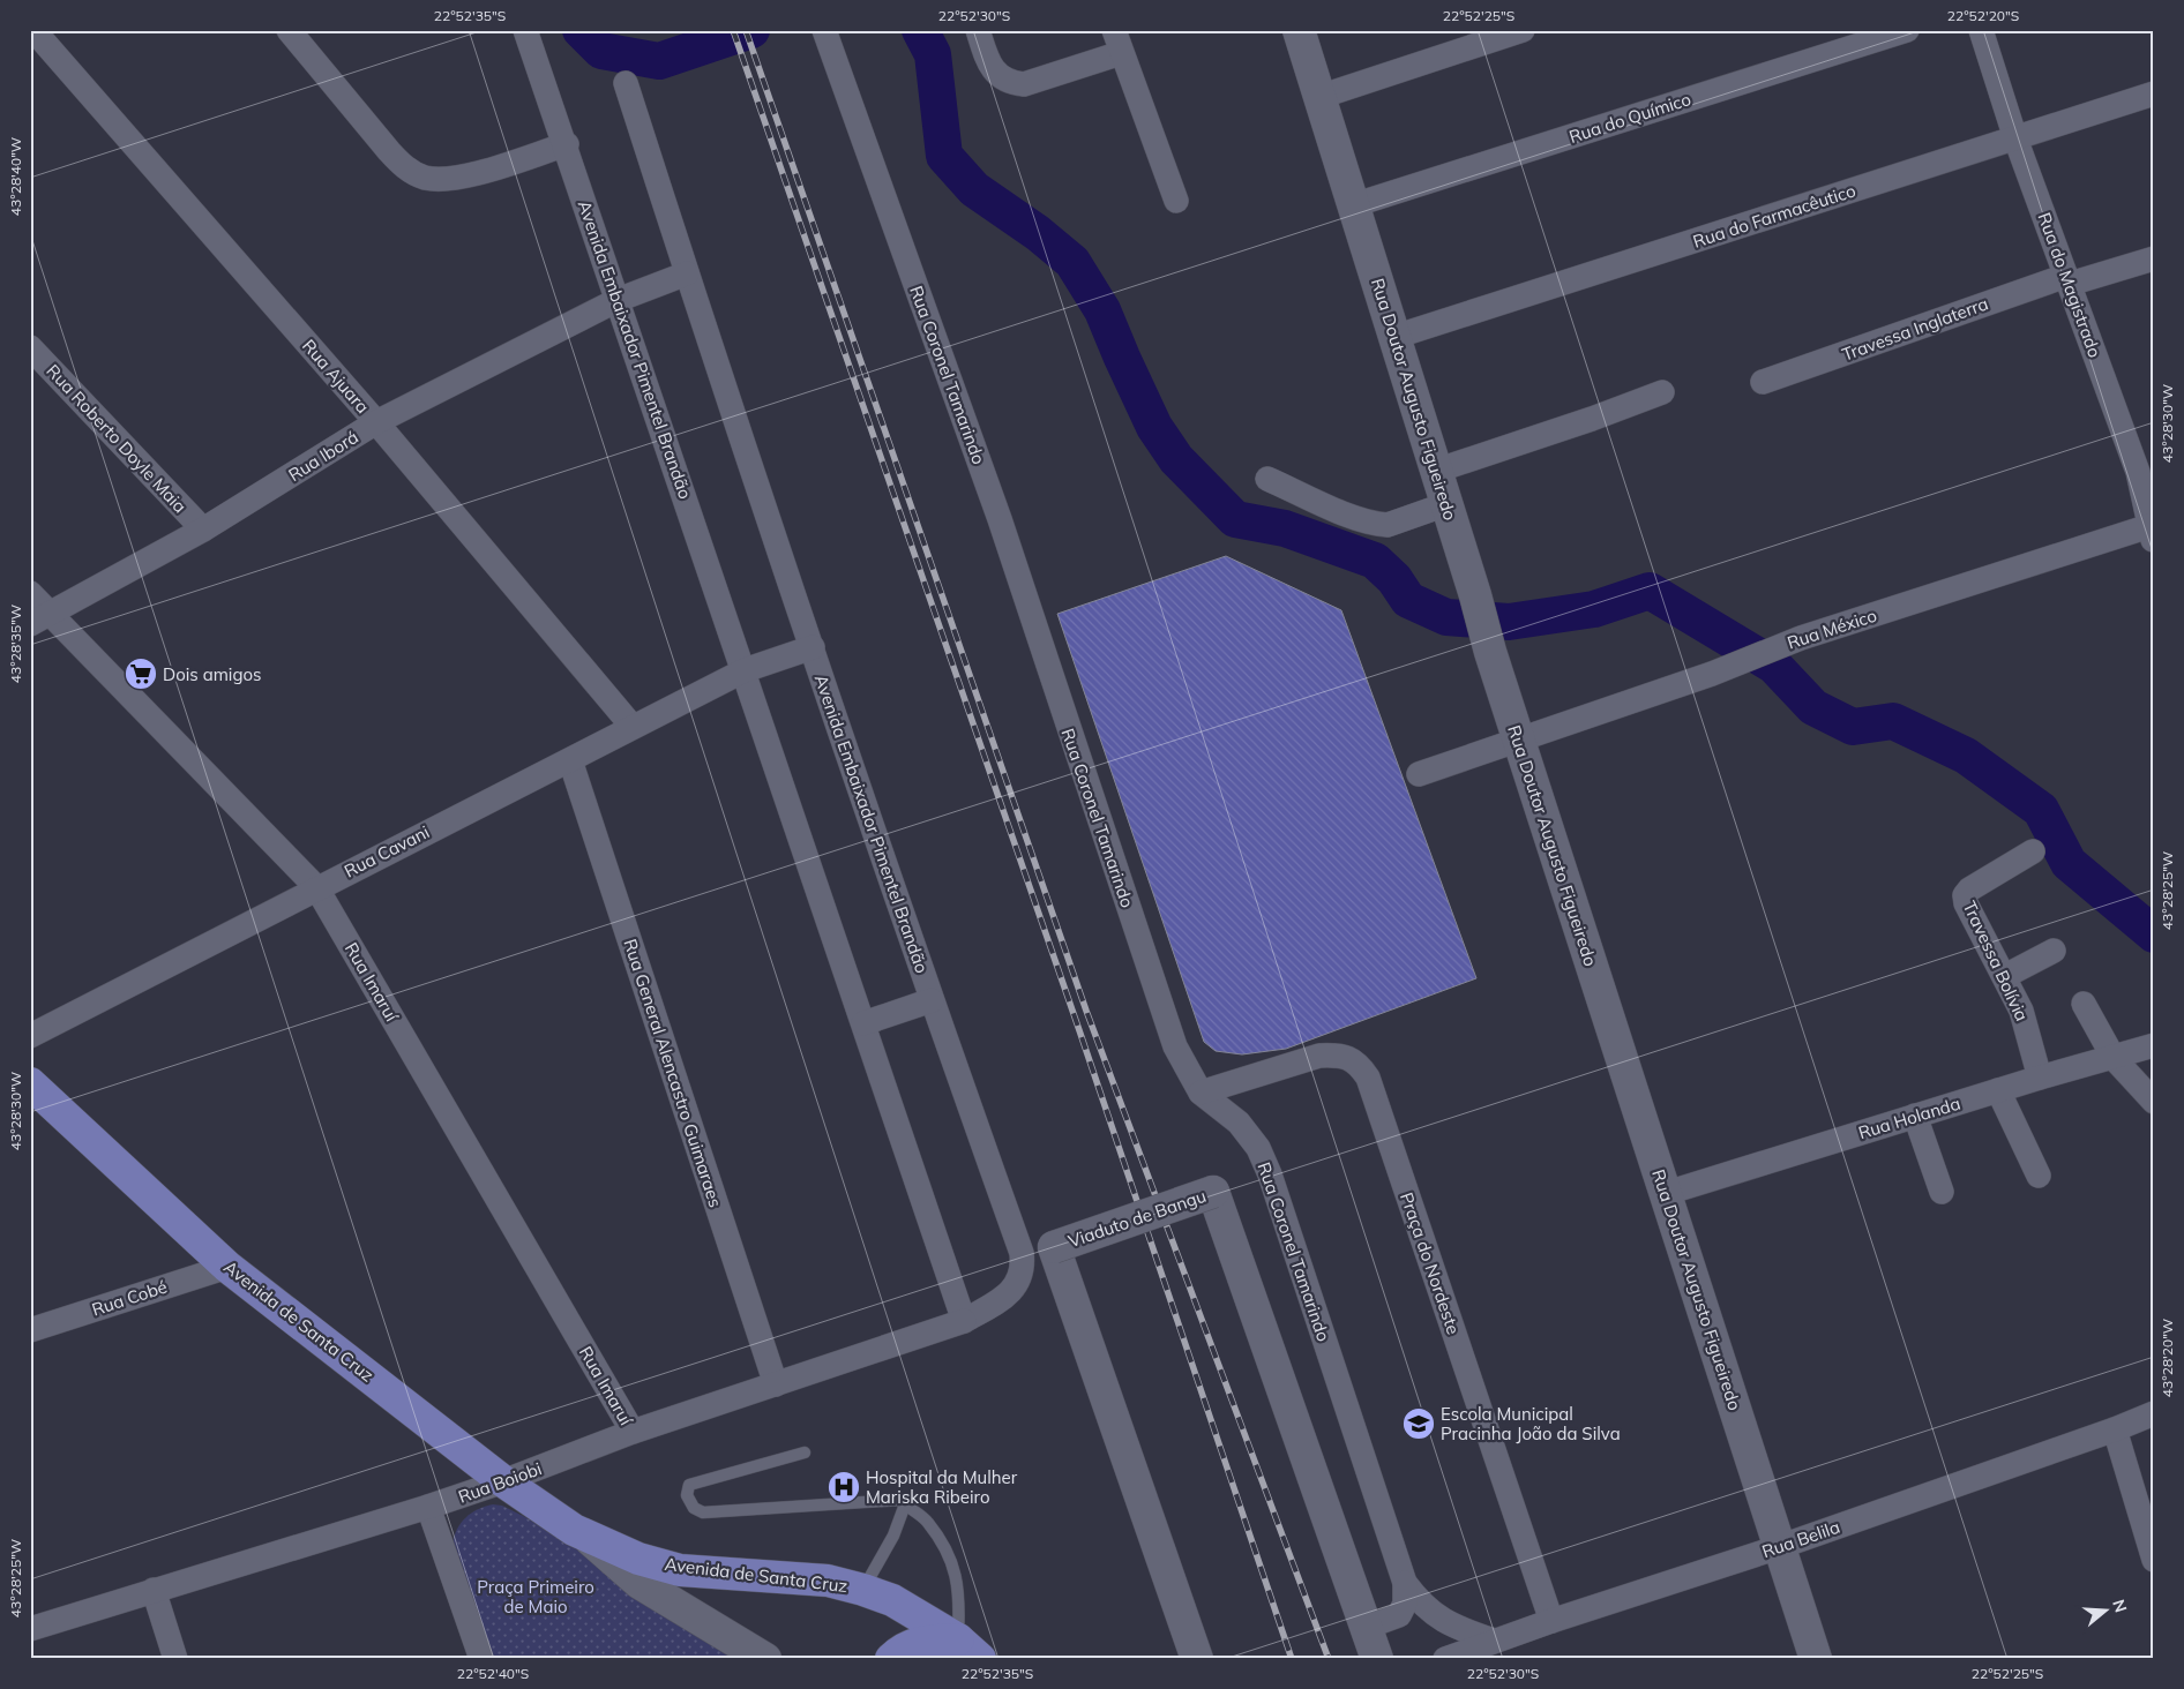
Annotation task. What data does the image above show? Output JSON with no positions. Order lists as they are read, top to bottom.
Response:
{
  "streets": {
    "main road": ["Avenida de Santa Cruz"],
    "street": [
      "Rua do Químico",
      "Rua do Farmacêutico",
      "Rua do Magistrado",
      "Travessa Inglaterra",
      "Avenida Embaixador Pimentel Brandão",
      "Rua Coronel Tamarindo",
      "Rua Ajuara",
      "Rua Doutor Augusto Figueiredo",
      "Rua Roberto Doyle Maia",
      "Rua Iborá",
      "Rua México",
      "Rua Cavani",
      "Travessa Bolívia",
      "Rua Imaruí",
      "Rua General Alencastro Guimaraes",
      "Rua Holanda",
      "Viaduto de Bangu",
      "Praça do Nordeste",
      "Rua Cobé",
      "Rua Boiobi",
      "Rua Belila"
    ]
  },
  "crossings": [
    ["Rua do Químico", "Rua Doutor Augusto Figueiredo"],
    ["Rua do Farmacêutico", "Rua do Magistrado"],
    ["Rua do Farmacêutico", "Rua Doutor Augusto Figueiredo"],
    ["Rua do Magistrado", "Travessa Inglaterra"],
    ["Rua do Magistrado", "Rua México"],
    ["Avenida Embaixador Pimentel Brandão", "Rua Iborá"],
    ["Avenida Embaixador Pimentel Brandão", "Rua Cavani"],
    ["Avenida Embaixador Pimentel Brandão", "Rua Boiobi"],
    ["Rua Coronel Tamarindo", "Viaduto de Bangu"],
    ["Rua Coronel Tamarindo", "Praça do Nordeste"],
    ["Rua Coronel Tamarindo", "Rua Belila"],
    ["Rua Ajuara", "Rua Iborá"],
    ["Rua Ajuara", "Rua Cavani"],
    ["Rua Doutor Augusto Figueiredo", "Rua México"],
    ["Rua Doutor Augusto Figueiredo", "Rua Holanda"],
    ["Rua Doutor Augusto Figueiredo", "Rua Belila"],
    ["Rua Roberto Doyle Maia", "Rua Iborá"],
    ["Rua Iborá", "Rua Imaruí"],
    ["Rua Cavani", "Rua Imaruí"],
    ["Rua Cavani", "Rua General Alencastro Guimaraes"],
    ["Travessa Bolívia", "Rua Holanda"],
    ["Rua Imaruí", "Rua Boiobi"],
    ["Rua General Alencastro Guimaraes", "Rua Boiobi"],
    ["Praça do Nordeste", "Rua Belila"],
    ["Rua Cobé", "Avenida de Santa Cruz"],
    ["Avenida de Santa Cruz", "Rua Boiobi"]
  ],
  "parks": ["Praça Primeiro de Maio"],
  "places": {
    "supermarket": ["Dois amigos"],
    "school or university": ["Escola Municipal Pracinha João da Silva"],
    "hospital": ["Hospital da Mulher Mariska Ribeiro"]
  },
  "north": "right",
  "coordinates": [
    "22°52'35\"S",
    "22°52'30\"S",
    "22°52'25\"S",
    "22°52'20\"S",
    "43°28'40\"W",
    "43°28'30\"W",
    "43°28'35\"W",
    "43°28'25\"W",
    "43°28'20\"W",
    "22°52'40\"S"
  ]
}
